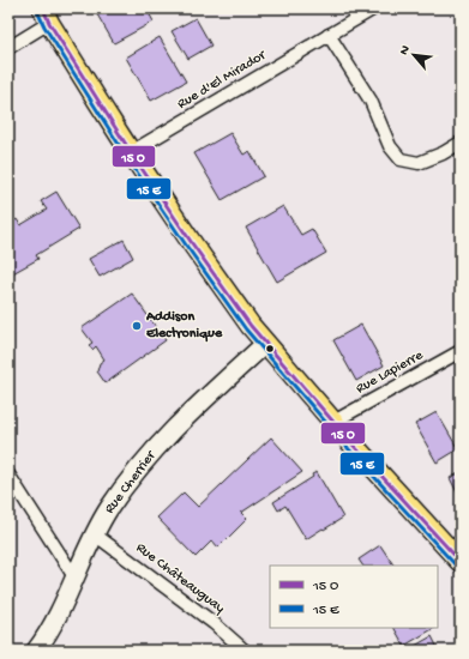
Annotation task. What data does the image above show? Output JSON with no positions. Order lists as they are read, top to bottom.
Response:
{
  "streets": {
    "street": [
      "Rue d'El Mirador",
      "Rue Lapierre",
      "Rue Cherrier",
      "Rue Châteauguay"
    ]
  },
  "crossings": [
    ["Rue Cherrier", "Rue Châteauguay"]
  ],
  "places": ["Addison Electronique"],
  "legend": ["15 O", "15 E"],
  "north": "top left"
}
